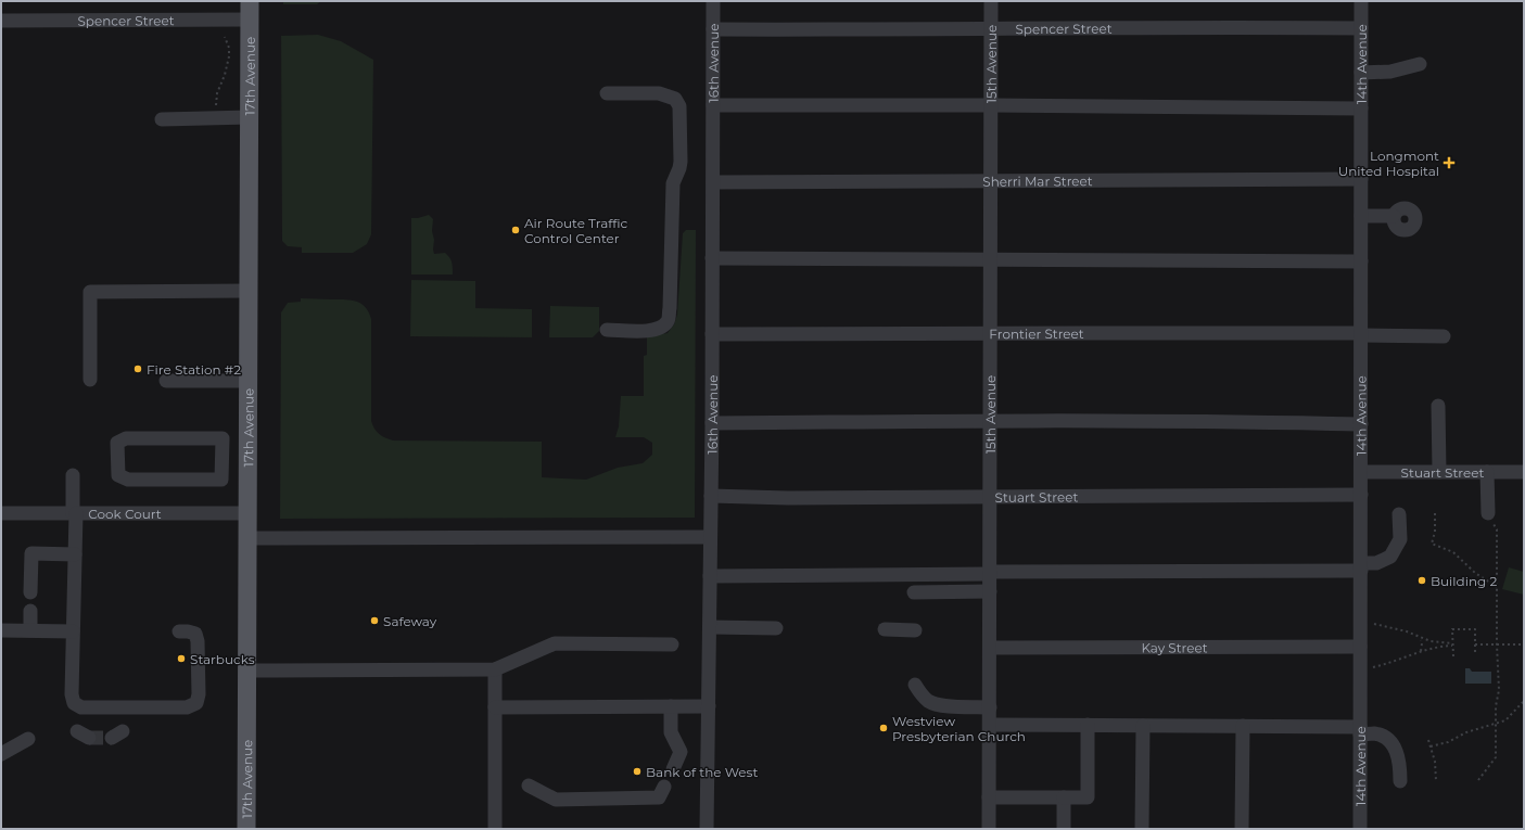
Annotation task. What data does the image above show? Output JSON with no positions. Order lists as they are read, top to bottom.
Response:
{
  "streets": {
    "main road": ["17th Avenue"],
    "street": [
      "Spencer Street",
      "16th Avenue",
      "15th Avenue",
      "14th Avenue",
      "Sherri Mar Street",
      "Frontier Street",
      "Stuart Street",
      "Cook Court",
      "Kay Street"
    ]
  },
  "crossings": [
    ["Spencer Street", "16th Avenue"],
    ["Spencer Street", "15th Avenue"],
    ["Spencer Street", "14th Avenue"],
    ["Spencer Street", "17th Avenue"],
    ["16th Avenue", "Sherri Mar Street"],
    ["16th Avenue", "Frontier Street"],
    ["16th Avenue", "Stuart Street"],
    ["15th Avenue", "Sherri Mar Street"],
    ["15th Avenue", "Frontier Street"],
    ["15th Avenue", "Stuart Street"],
    ["15th Avenue", "Kay Street"],
    ["14th Avenue", "Sherri Mar Street"],
    ["14th Avenue", "Frontier Street"],
    ["14th Avenue", "Stuart Street"],
    ["14th Avenue", "Kay Street"],
    ["17th Avenue", "Cook Court"]
  ],
  "places": {
    "health": ["Longmont United Hospital"],
    "other": [
      "Air Route Traffic Control Center",
      "Fire Station #2",
      "Building 2",
      "Safeway",
      "Starbucks",
      "Westview Presbyterian Church",
      "Bank of the West"
    ]
  }
}
